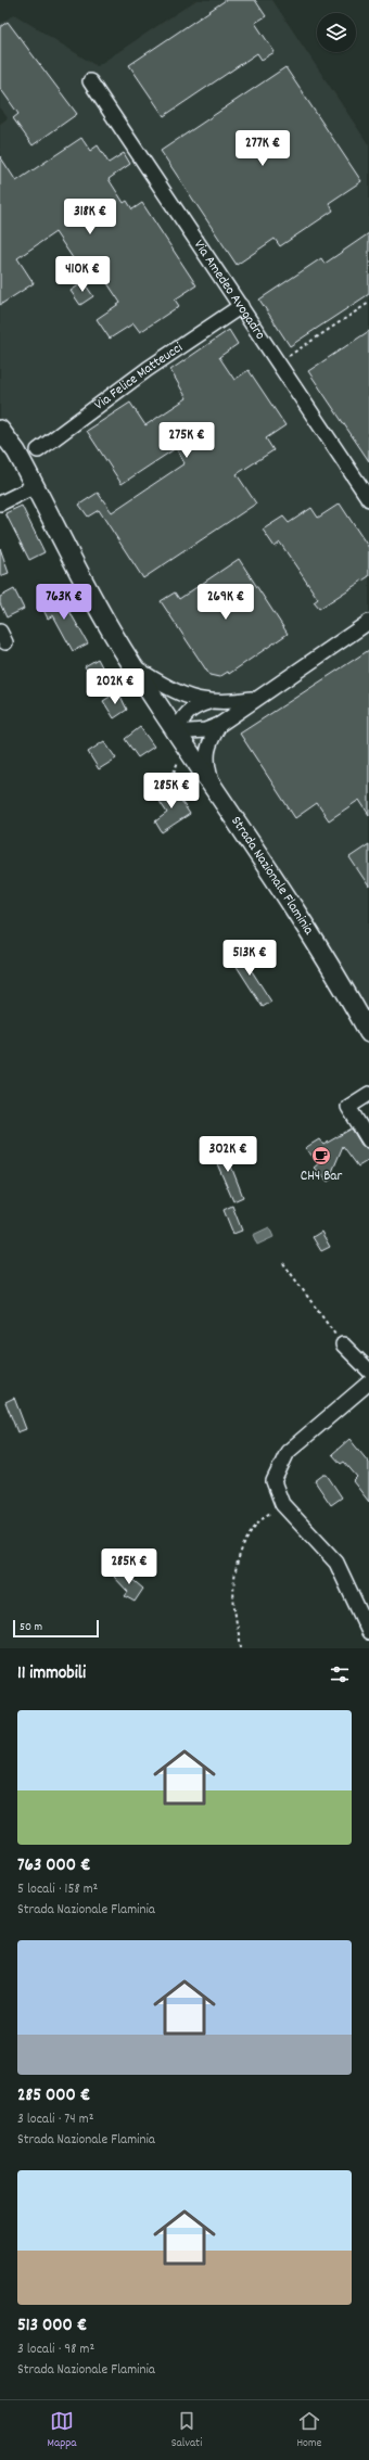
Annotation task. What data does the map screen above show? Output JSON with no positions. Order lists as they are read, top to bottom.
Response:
{
  "streets": {
    "main road": ["Strada Nazionale Flaminia"],
    "street": ["Via Amedeo Avogadro", "Via Felice Matteucci"]
  },
  "crossings": [
    ["Via Amedeo Avogadro", "Via Felice Matteucci"]
  ],
  "places": {
    "cafe": ["CH4 Bar"]
  },
  "scale_bar": "50 m",
  "page": {
    "price": [
      "277K €",
      "318K €",
      "410K €",
      "275K €",
      "763K €",
      "269K €",
      "202K €",
      "285K €",
      "513K €",
      "302K €",
      "285K €"
    ],
    "scale": "50 m",
    "heading": "11 immobili",
    "list": [
      {
        "name": "763 000 €",
        "note": "5 locali · 158 m² · Strada Nazionale Flaminia"
      },
      {
        "name": "285 000 €",
        "note": "3 locali · 74 m² · Strada Nazionale Flaminia"
      },
      {
        "name": "513 000 €",
        "note": "3 locali · 98 m² · Strada Nazionale Flaminia"
      }
    ],
    "tabs": ["Mappa", "Salvati", "Home"]
  }
}
